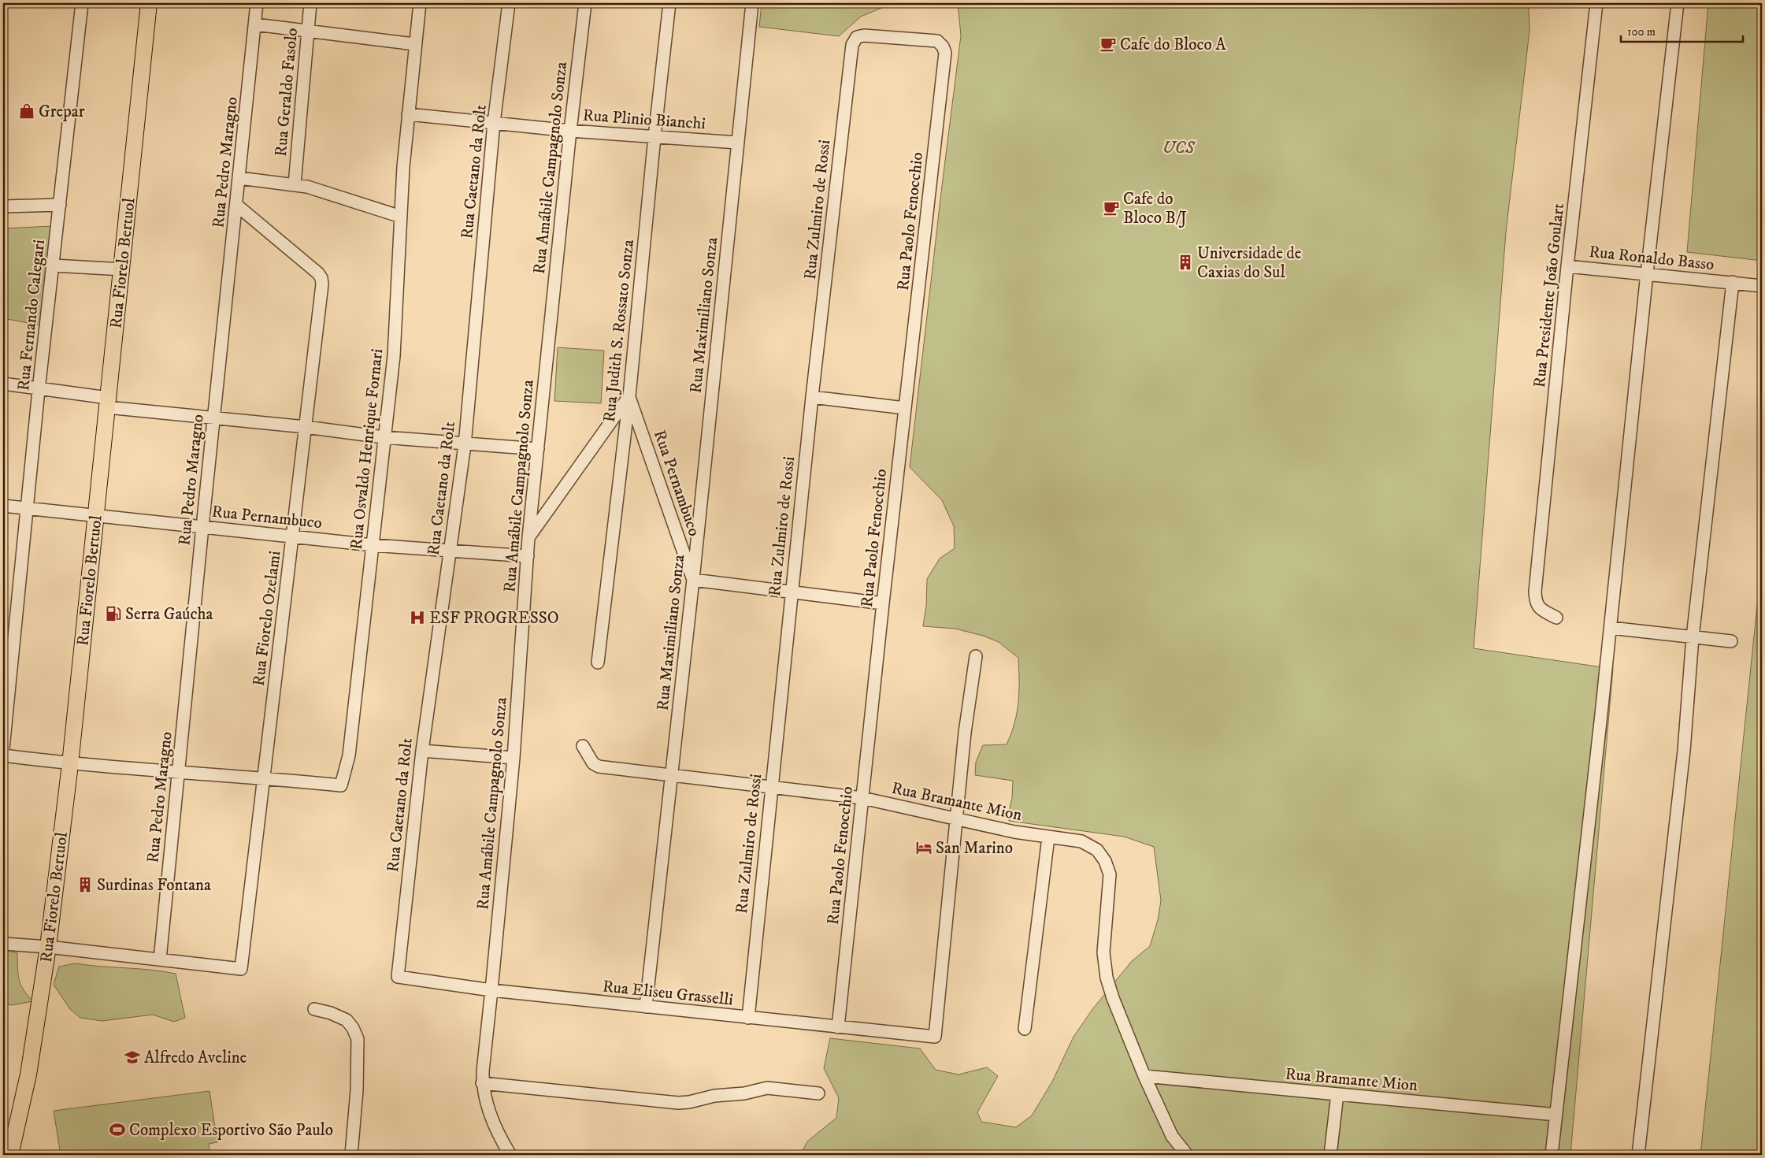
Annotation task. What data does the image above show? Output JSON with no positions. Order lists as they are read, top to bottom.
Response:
{
  "streets": {
    "main road": ["Rua Fiorelo Bertuol"],
    "street": [
      "Rua Geraldo Fasolo",
      "Rua Plinio Bianchi",
      "Rua Pedro Maragno",
      "Rua Amábile Campagnolo Sonza",
      "Rua Caetano da Rolt",
      "Rua Zulmiro de Rossi",
      "Rua Paolo Fenocchio",
      "Rua Ronaldo Basso",
      "Rua Presidente João Goulart",
      "Rua Fernando Calegari",
      "Rua Maximiliano Sonza",
      "Rua Judith S. Rossato Sonza",
      "Rua Osvaldo Henrique Fornari",
      "Rua Pernambuco",
      "Rua Fiorelo Ozelami",
      "Rua Bramante Mion",
      "Rua Eliseu Grasselli"
    ]
  },
  "crossings": [
    ["Rua Plinio Bianchi", "Rua Amábile Campagnolo Sonza"],
    ["Rua Plinio Bianchi", "Rua Caetano da Rolt"],
    ["Rua Plinio Bianchi", "Rua Maximiliano Sonza"],
    ["Rua Plinio Bianchi", "Rua Judith S. Rossato Sonza"],
    ["Rua Plinio Bianchi", "Rua Osvaldo Henrique Fornari"],
    ["Rua Pedro Maragno", "Rua Pernambuco"],
    ["Rua Pedro Maragno", "Rua Fiorelo Ozelami"],
    ["Rua Amábile Campagnolo Sonza", "Rua Pernambuco"],
    ["Rua Amábile Campagnolo Sonza", "Rua Eliseu Grasselli"],
    ["Rua Caetano da Rolt", "Rua Pernambuco"],
    ["Rua Caetano da Rolt", "Rua Eliseu Grasselli"],
    ["Rua Zulmiro de Rossi", "Rua Paolo Fenocchio"],
    ["Rua Zulmiro de Rossi", "Rua Bramante Mion"],
    ["Rua Zulmiro de Rossi", "Rua Eliseu Grasselli"],
    ["Rua Paolo Fenocchio", "Rua Bramante Mion"],
    ["Rua Paolo Fenocchio", "Rua Eliseu Grasselli"],
    ["Rua Ronaldo Basso", "Rua Presidente João Goulart"],
    ["Rua Fiorelo Bertuol", "Rua Pernambuco"],
    ["Rua Fernando Calegari", "Rua Pernambuco"],
    ["Rua Maximiliano Sonza", "Rua Pernambuco"],
    ["Rua Maximiliano Sonza", "Rua Bramante Mion"],
    ["Rua Maximiliano Sonza", "Rua Eliseu Grasselli"],
    ["Rua Judith S. Rossato Sonza", "Rua Pernambuco"],
    ["Rua Osvaldo Henrique Fornari", "Rua Pernambuco"],
    ["Rua Osvaldo Henrique Fornari", "Rua Fiorelo Ozelami"],
    ["Rua Pernambuco", "Rua Fiorelo Ozelami"],
    ["Rua Bramante Mion", "Rua Eliseu Grasselli"]
  ],
  "parks": ["UCS"],
  "places": {
    "cafe": ["Cafe do Bloco A", "Cafe do Bloco B/J"],
    "shop": ["Grepar"],
    "building": ["Universidade de Caxias do Sul", "Surdinas Fontana"],
    "fuel station": ["Serra Gaúcha"],
    "hospital": ["ESF PROGRESSO"],
    "hotel": ["San Marino"],
    "school or university": ["Alfredo Aveline"],
    "sports": ["Complexo Esportivo São Paulo"]
  },
  "scale_bar": "100 m"
}
